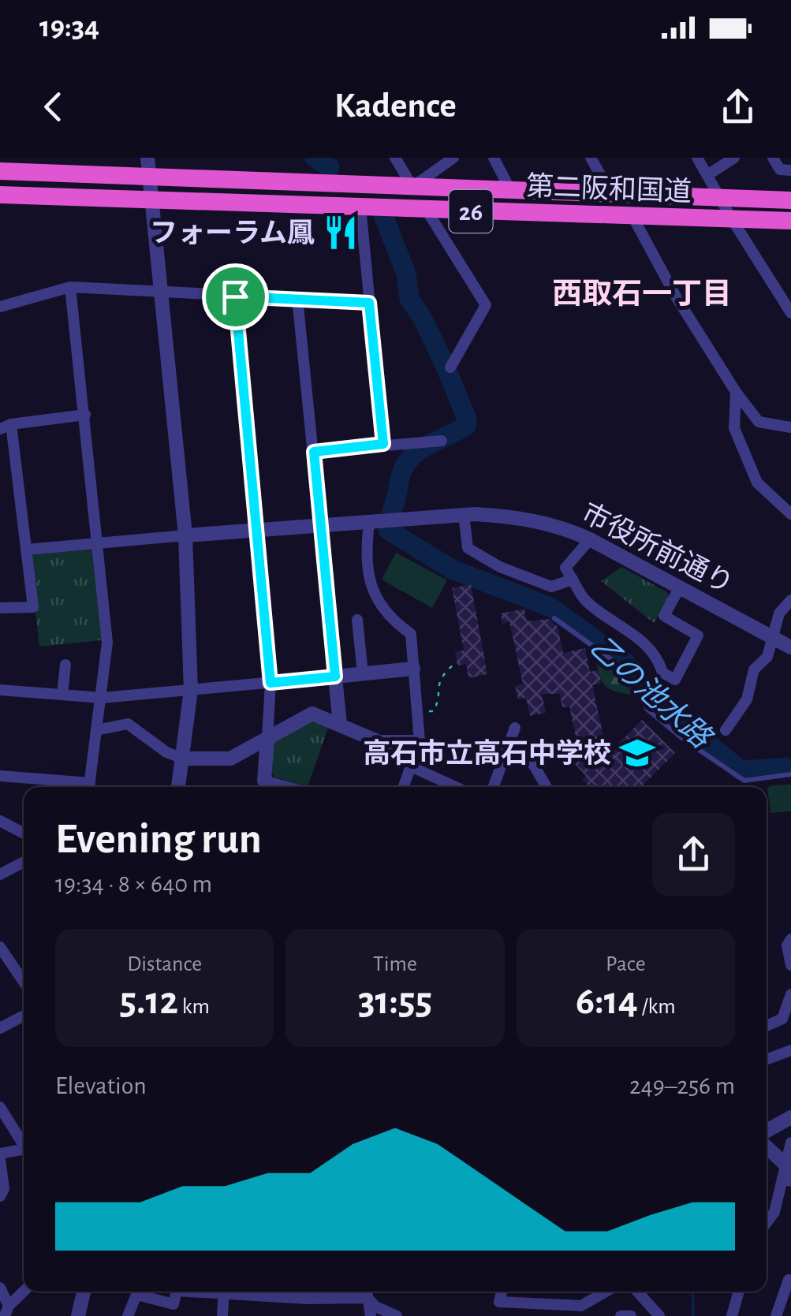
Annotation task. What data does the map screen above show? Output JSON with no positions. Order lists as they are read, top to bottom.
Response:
{
  "streets": {
    "highway": ["第二阪和国道", "26"],
    "street": ["市役所前通り"]
  },
  "districts": ["西取石一丁目"],
  "water": ["乙の池水路"],
  "places": {
    "restaurant": ["フォーラム鳳"],
    "school or university": ["高石市立高石中学校"]
  },
  "page": {
    "status": "19:34",
    "header": "Kadence",
    "heading": ["Evening run", "19:34 · 8 × 640 m"],
    "stats": [
      ["Distance", "5.12 km"],
      ["Time", "31:55"],
      ["Pace", "6:14 /km"]
    ],
    "chart": ["Elevation", "249–256 m"]
  }
}
